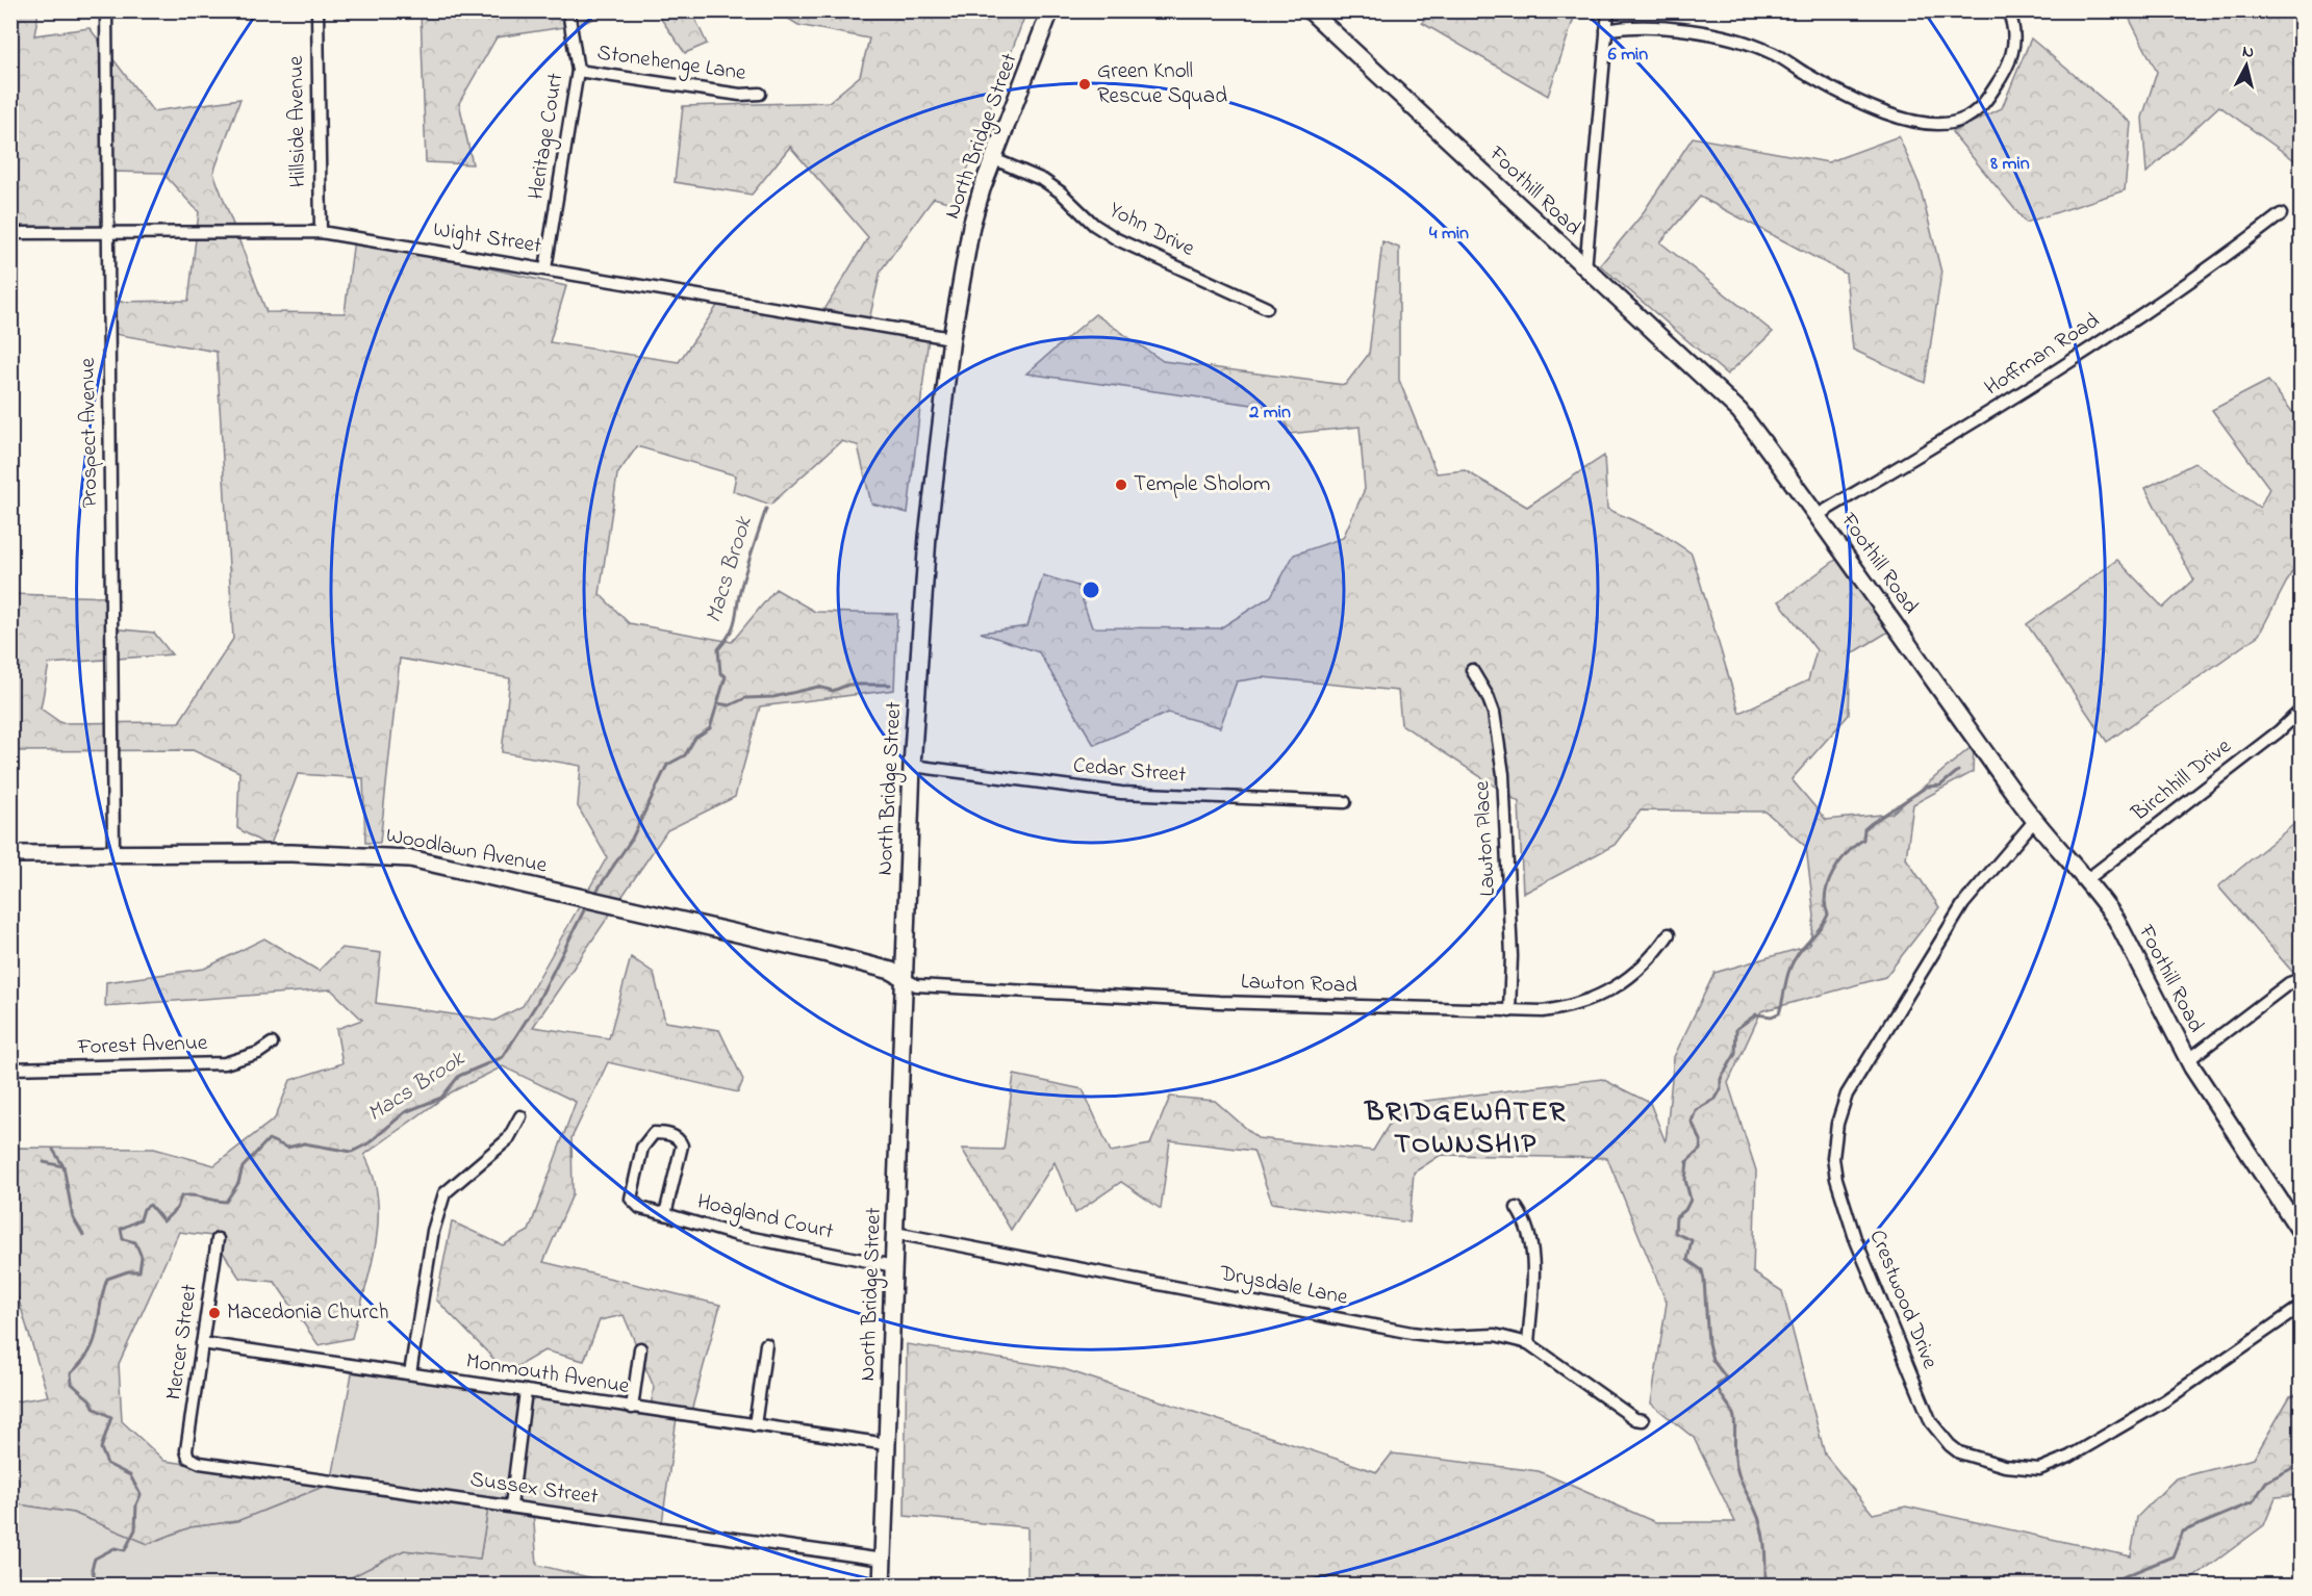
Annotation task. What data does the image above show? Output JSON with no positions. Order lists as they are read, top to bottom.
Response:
{
  "streets": {
    "street": [
      "Stonehenge Lane",
      "Hillside Avenue",
      "Heritage Court",
      "North Bridge Street",
      "Foothill Road",
      "Yohn Drive",
      "Wight Street",
      "Hoffman Road",
      "Prospect Avenue",
      "Cedar Street",
      "Birchhill Drive",
      "Lawton Place",
      "Woodlawn Avenue",
      "Lawton Road",
      "Forest Avenue",
      "Hoagland Court",
      "Drysdale Lane",
      "Crestwood Drive",
      "Mercer Street",
      "Monmouth Avenue",
      "Sussex Street"
    ]
  },
  "crossings": [
    ["Stonehenge Lane", "Heritage Court"],
    ["Hillside Avenue", "Wight Street"],
    ["Heritage Court", "Wight Street"],
    ["North Bridge Street", "Yohn Drive"],
    ["North Bridge Street", "Wight Street"],
    ["North Bridge Street", "Cedar Street"],
    ["North Bridge Street", "Woodlawn Avenue"],
    ["North Bridge Street", "Lawton Road"],
    ["North Bridge Street", "Hoagland Court"],
    ["North Bridge Street", "Drysdale Lane"],
    ["North Bridge Street", "Monmouth Avenue"],
    ["North Bridge Street", "Sussex Street"],
    ["Foothill Road", "Hoffman Road"],
    ["Foothill Road", "Birchhill Drive"],
    ["Foothill Road", "Crestwood Drive"],
    ["Wight Street", "Prospect Avenue"],
    ["Prospect Avenue", "Woodlawn Avenue"],
    ["Lawton Place", "Lawton Road"],
    ["Woodlawn Avenue", "Lawton Road"],
    ["Mercer Street", "Monmouth Avenue"],
    ["Mercer Street", "Sussex Street"]
  ],
  "districts": ["BRIDGEWATER TOWNSHIP"],
  "water": ["Macs Brook"],
  "places": ["Green Knoll Rescue Squad", "Temple Sholom", "Macedonia Church"],
  "north": "top",
  "rings": [
    "6 min",
    "8 min",
    "4 min",
    "2 min"
  ]
}
